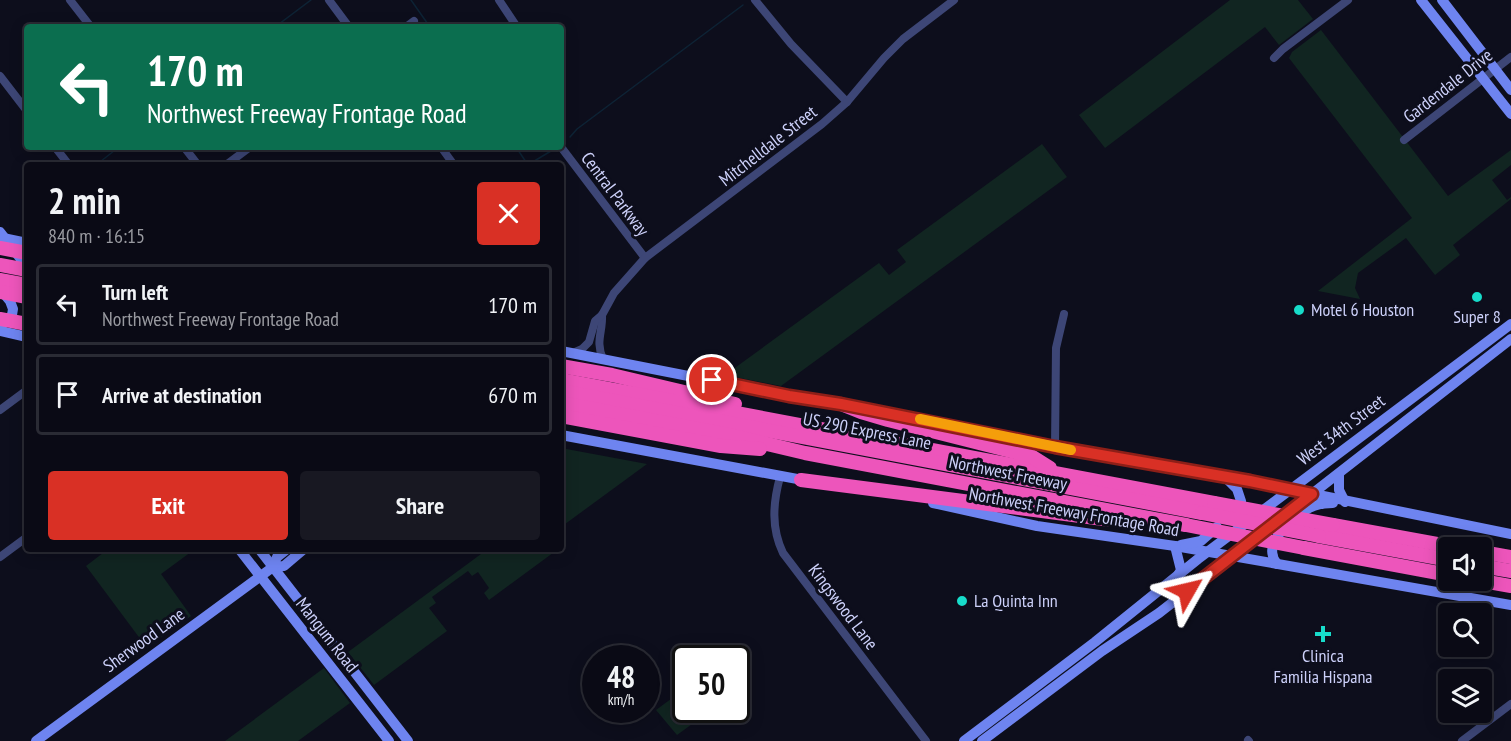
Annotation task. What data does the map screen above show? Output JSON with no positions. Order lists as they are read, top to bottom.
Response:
{
  "streets": {
    "highway": ["US 290 Express Lane", "Northwest Freeway"],
    "main road": [
      "West 34th Street",
      "Northwest Freeway Frontage Road",
      "Mangum Road",
      "Sherwood Lane"
    ],
    "street": [
      "Gardendale Drive",
      "Mitchelldale Street",
      "Central Parkway",
      "Kingswood Lane"
    ]
  },
  "crossings": [
    ["Mitchelldale Street", "Central Parkway"],
    ["West 34th Street", "Northwest Freeway Frontage Road"],
    ["Northwest Freeway Frontage Road", "Kingswood Lane"],
    ["Mangum Road", "Sherwood Lane"]
  ],
  "places": {
    "other": ["Super 8", "Motel 6 Houston", "La Quinta Inn"],
    "health": ["Clinica Familia Hispana"]
  },
  "page": {
    "turn": ["170 m", "Northwest Freeway Frontage Road"],
    "heading": ["2 min", "840 m · 16:15"],
    "list": [
      {
        "name": "Turn left",
        "note": "Northwest Freeway Frontage Road",
        "value": "170 m"
      },
      {
        "name": "Arrive at destination",
        "value": "670 m"
      }
    ],
    "buttons": ["Exit", "Share"],
    "speed": "48 km/h",
    "limit": "50"
  }
}
